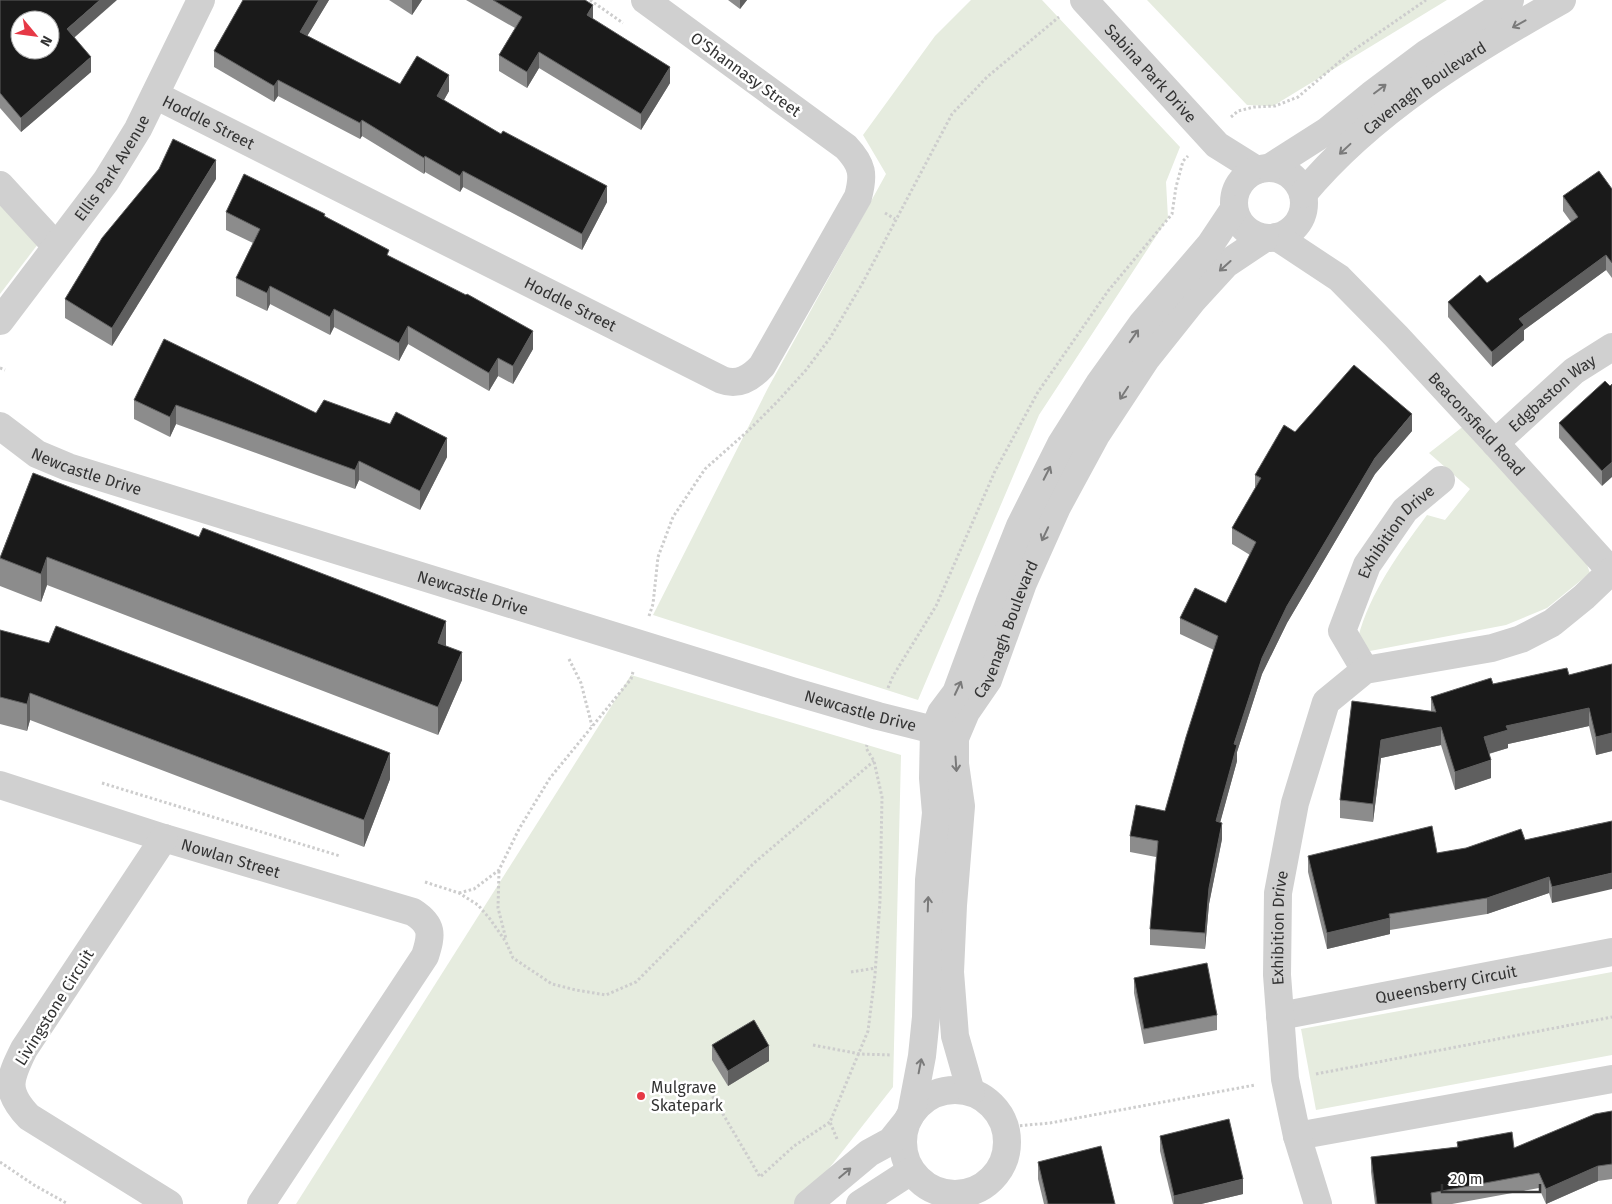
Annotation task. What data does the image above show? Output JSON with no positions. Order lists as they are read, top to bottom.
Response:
{
  "streets": {
    "street": [
      "Sabina Park Drive",
      "O'Shannasy Street",
      "Cavenagh Boulevard",
      "Hoddle Street",
      "Ellis Park Avenue",
      "Edgbaston Way",
      "Beaconsfield Road",
      "Newcastle Drive",
      "Exhibition Drive",
      "Nowlan Street",
      "Queensberry Circuit",
      "Livingstone Circuit"
    ]
  },
  "crossings": [
    ["Sabina Park Drive", "Cavenagh Boulevard"],
    ["Sabina Park Drive", "Beaconsfield Road"],
    ["O'Shannasy Street", "Hoddle Street"],
    ["Cavenagh Boulevard", "Beaconsfield Road"],
    ["Cavenagh Boulevard", "Newcastle Drive"],
    ["Hoddle Street", "Ellis Park Avenue"],
    ["Edgbaston Way", "Beaconsfield Road"],
    ["Beaconsfield Road", "Exhibition Drive"],
    ["Exhibition Drive", "Queensberry Circuit"],
    ["Nowlan Street", "Livingstone Circuit"]
  ],
  "places": ["Mulgrave Skatepark"],
  "scale_bar": "20 m",
  "north": "bottom right"
}
